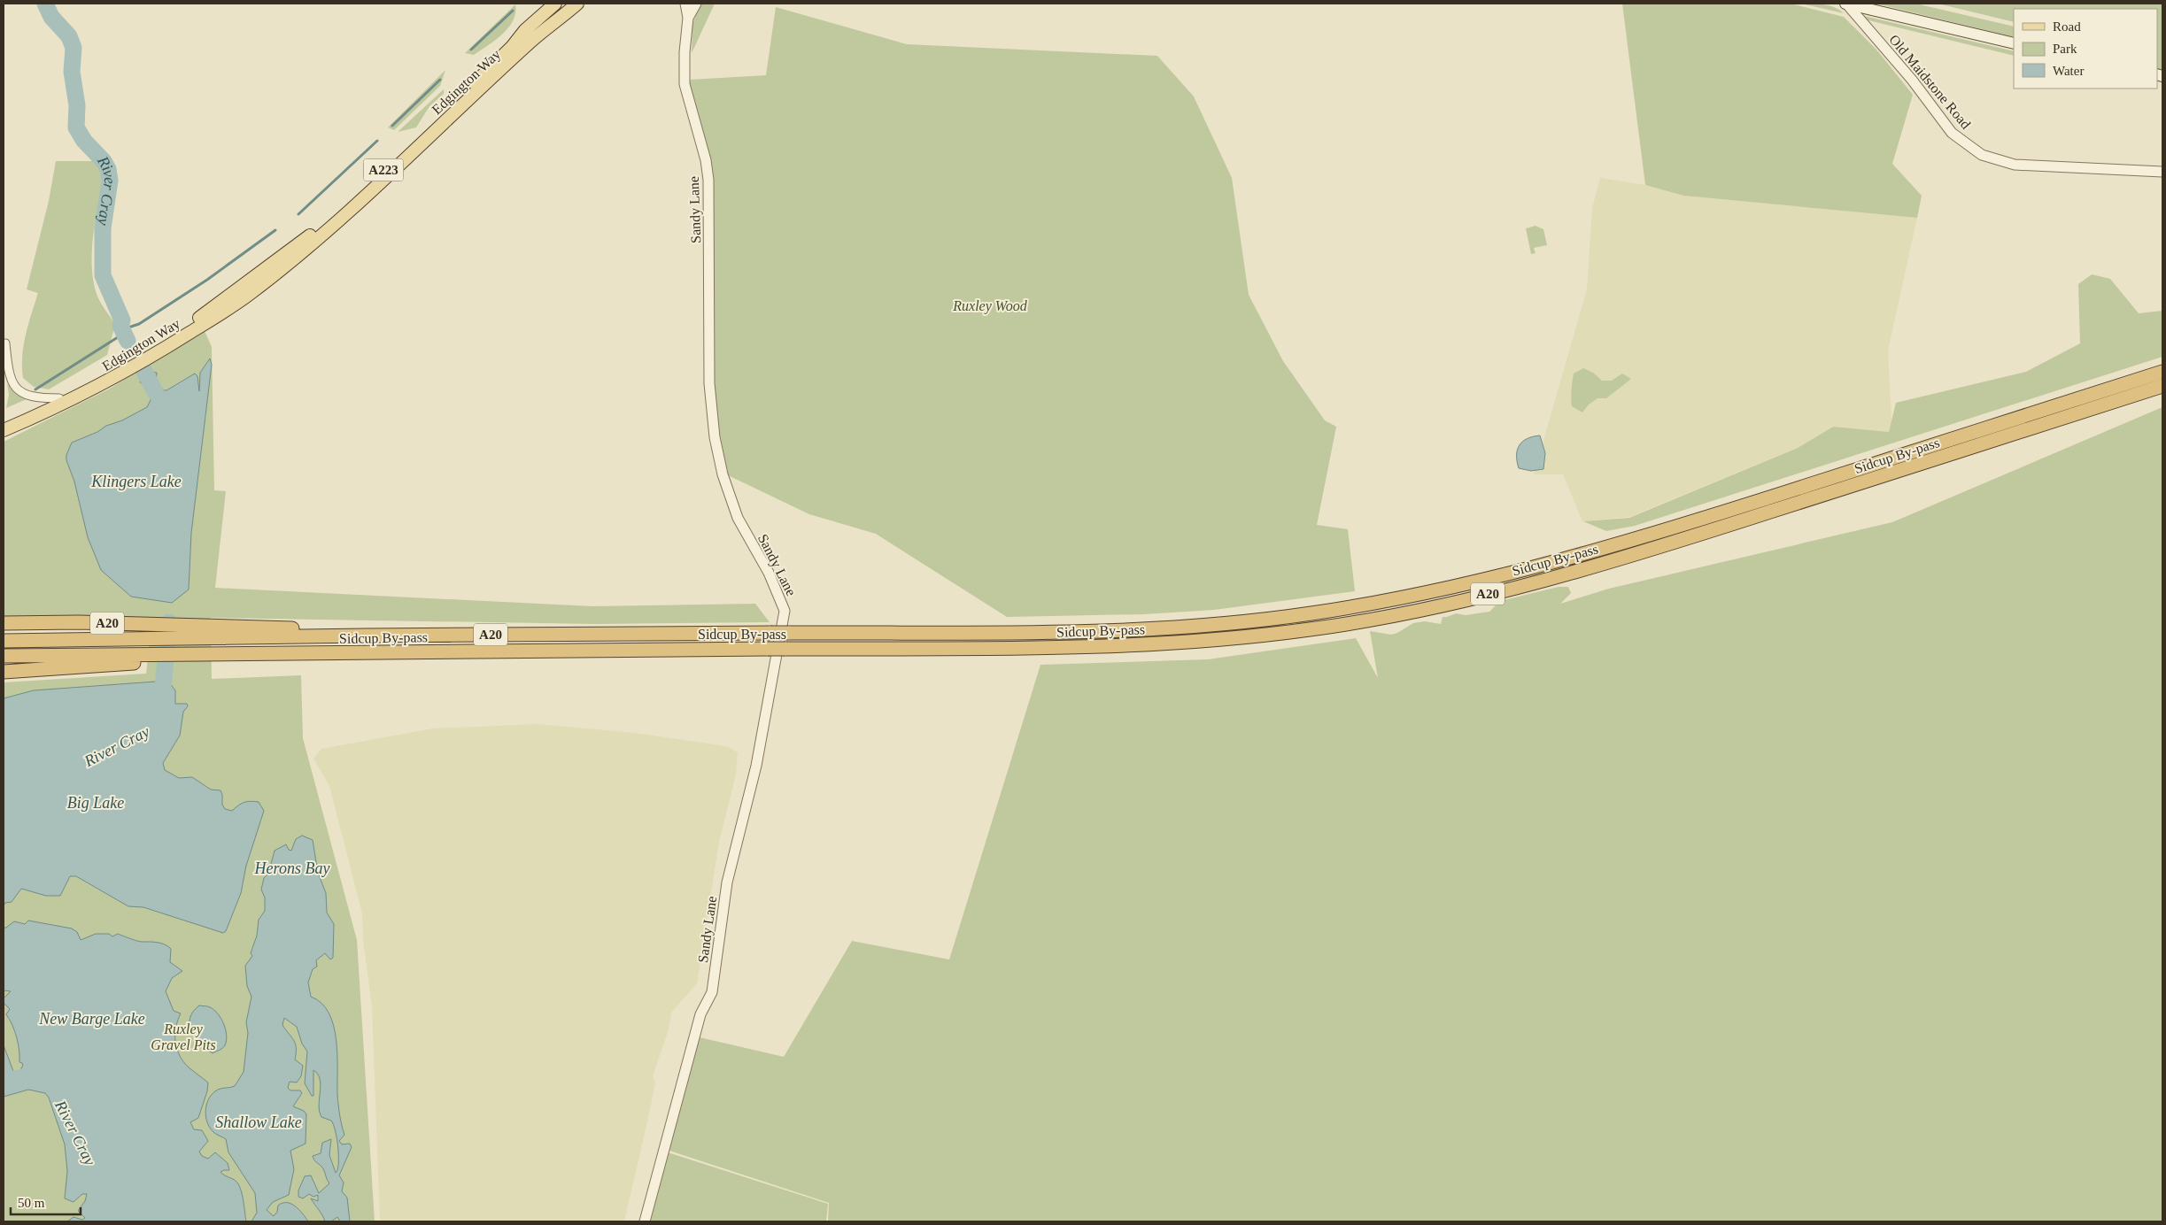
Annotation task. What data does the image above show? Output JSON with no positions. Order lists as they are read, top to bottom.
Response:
{
  "streets": {
    "highway": ["Sidcup By-pass", "A20"],
    "main road": ["Edgington Way", "A223"],
    "street": ["Old Maidstone Road", "Sandy Lane"]
  },
  "crossings": [
    ["Sidcup By-pass", "A20"]
  ],
  "water": [
    "River Cray",
    "Klingers Lake",
    "Big Lake",
    "Herons Bay",
    "New Barge Lake",
    "Shallow Lake"
  ],
  "parks": ["Ruxley Wood", "Ruxley Gravel Pits"],
  "legend": ["Road", "Park", "Water"],
  "scale_bar": "50 m"
}
